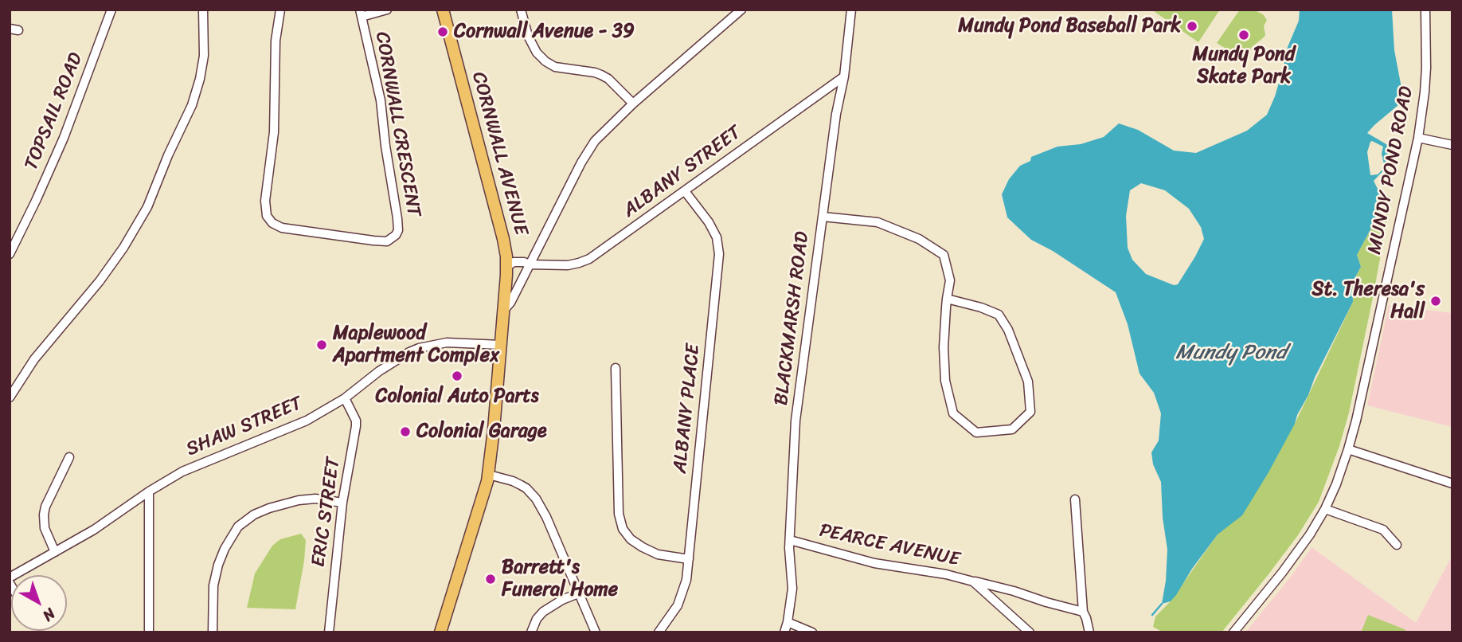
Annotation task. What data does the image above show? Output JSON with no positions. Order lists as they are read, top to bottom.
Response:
{
  "streets": {
    "main road": ["CORNWALL AVENUE"],
    "street": [
      "TOPSAIL ROAD",
      "CORNWALL CRESCENT",
      "MUNDY POND ROAD",
      "ALBANY STREET",
      "BLACKMARSH ROAD",
      "ALBANY PLACE",
      "SHAW STREET",
      "ERIC STREET",
      "PEARCE AVENUE"
    ]
  },
  "crossings": [
    ["CORNWALL AVENUE", "ALBANY STREET"],
    ["CORNWALL AVENUE", "SHAW STREET"],
    ["ALBANY STREET", "BLACKMARSH ROAD"],
    ["ALBANY STREET", "ALBANY PLACE"],
    ["BLACKMARSH ROAD", "PEARCE AVENUE"],
    ["SHAW STREET", "ERIC STREET"]
  ],
  "water": ["Mundy Pond"],
  "places": [
    "Mundy Pond Baseball Park",
    "Cornwall Avenue - 39",
    "Mundy Pond Skate Park",
    "St. Theresa's Hall",
    "Maplewood Apartment Complex",
    "Colonial Auto Parts",
    "Colonial Garage",
    "Barrett's Funeral Home"
  ],
  "north": "bottom right"
}
